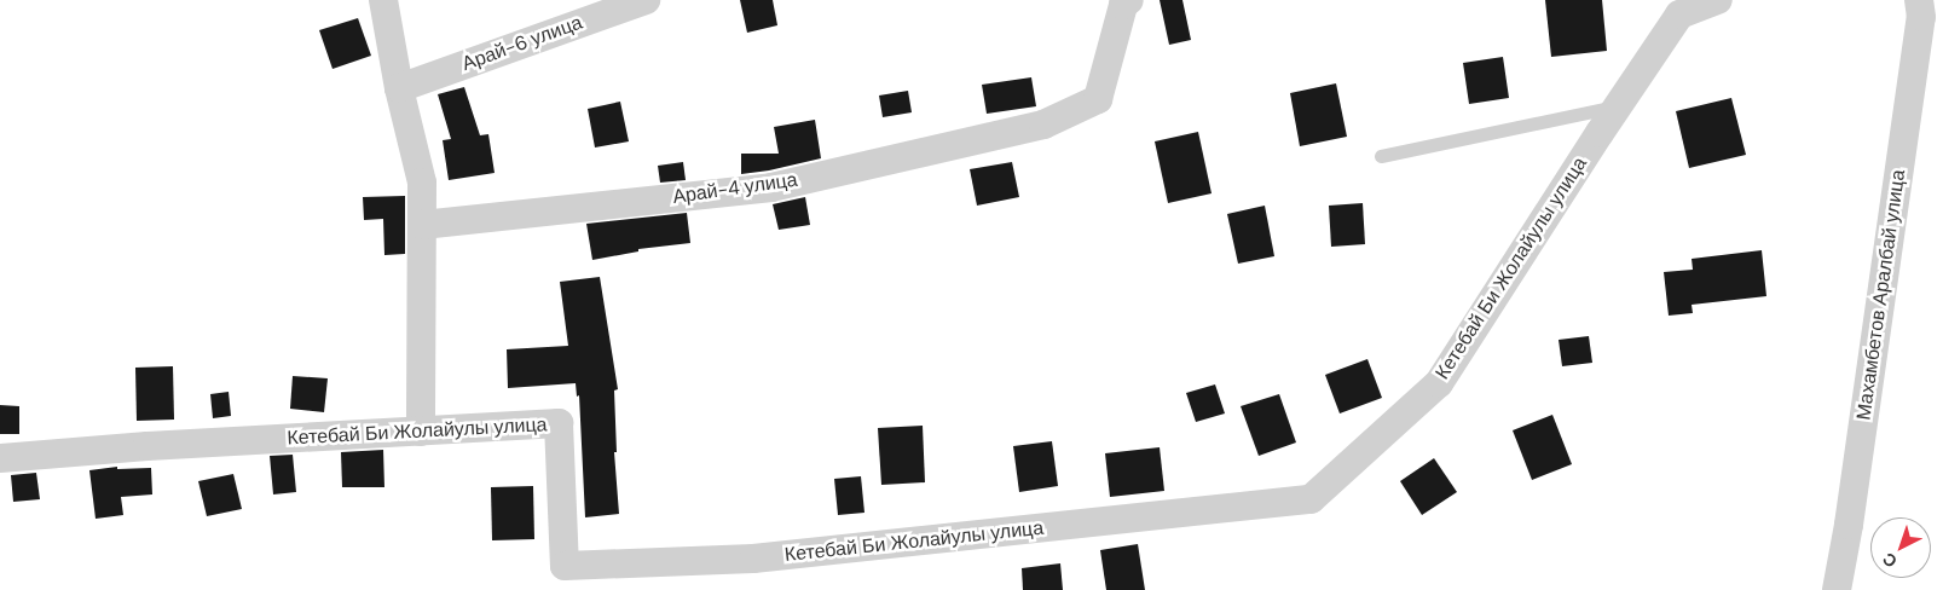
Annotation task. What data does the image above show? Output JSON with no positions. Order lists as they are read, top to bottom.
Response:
{
  "streets": {
    "street": [
      "Арай-6 улица",
      "Арай-4 улица",
      "Кетебай Би Жолайулы улица",
      "Махамбетов Аралбай улица"
    ]
  },
  "north": "bottom left"
}
